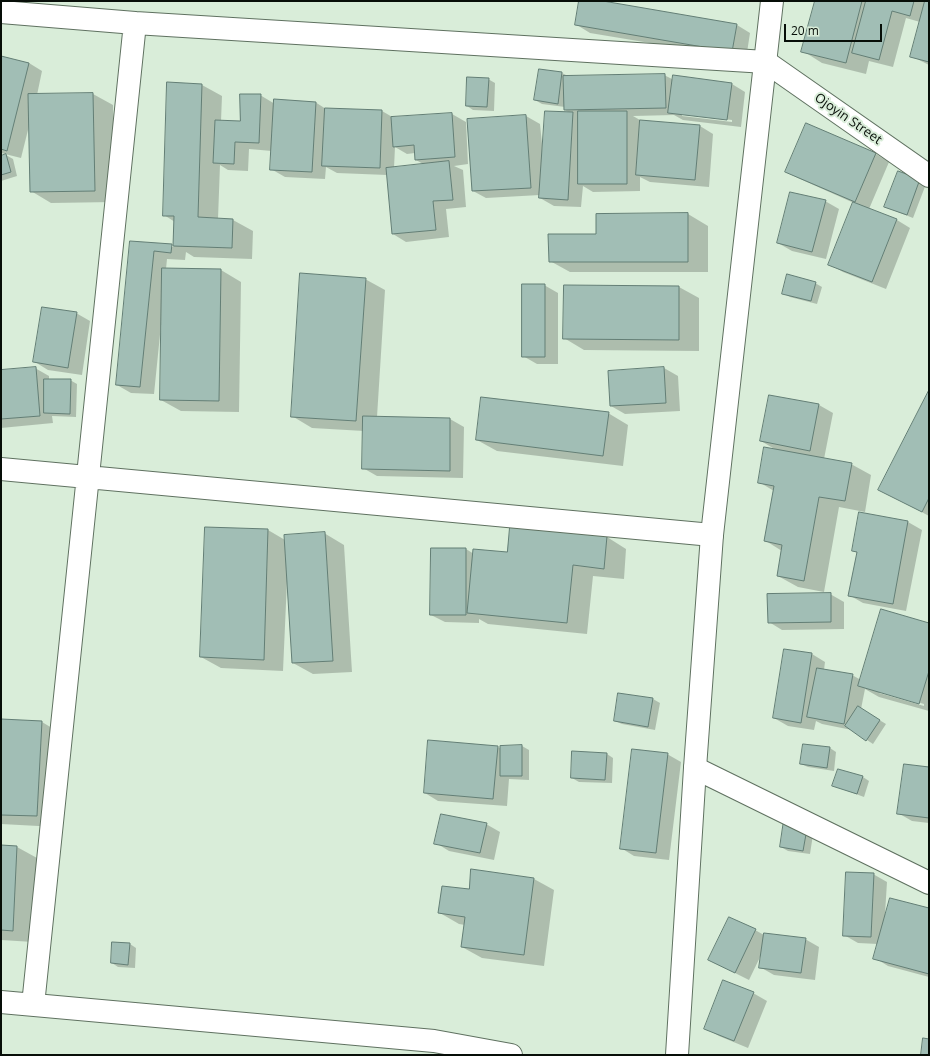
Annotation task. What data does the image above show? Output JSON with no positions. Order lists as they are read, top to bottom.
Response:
{
  "streets": {
    "street": ["Ojoyin Street"]
  },
  "scale_bar": "20 m"
}
